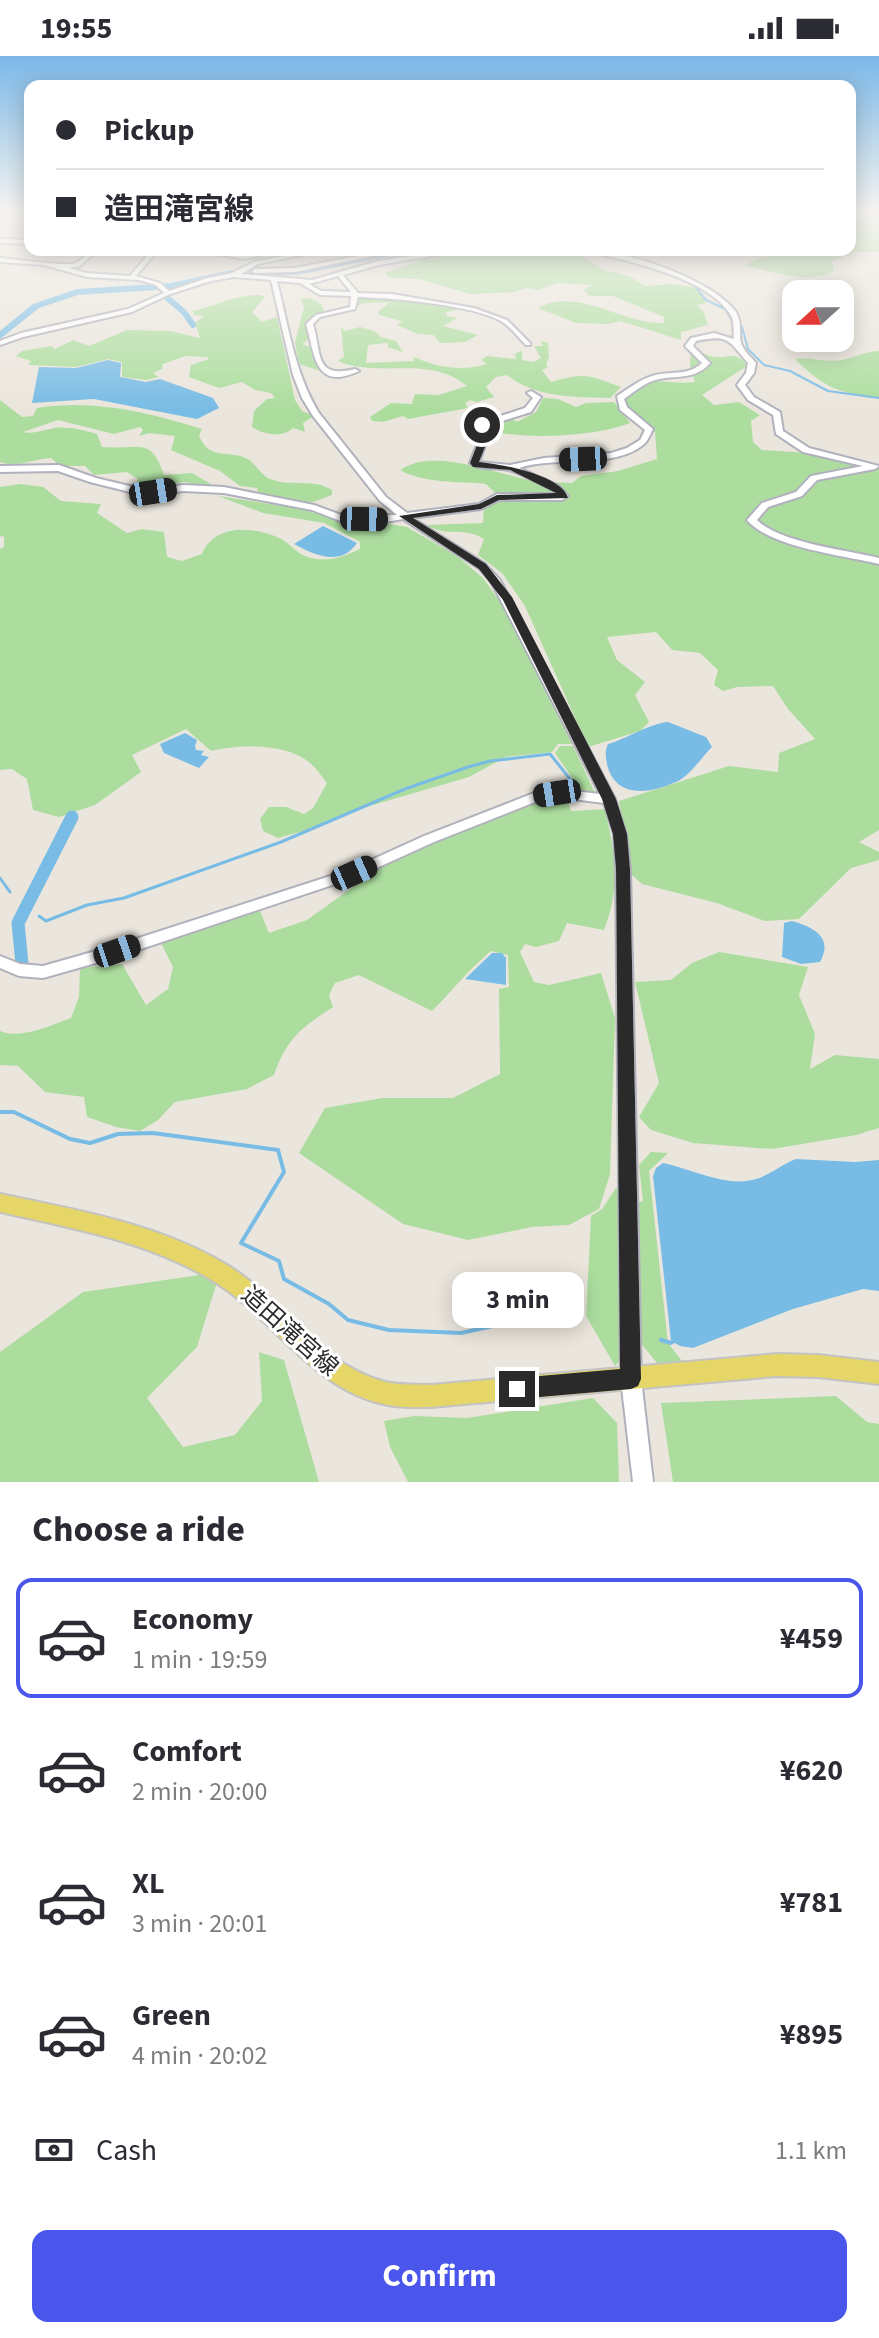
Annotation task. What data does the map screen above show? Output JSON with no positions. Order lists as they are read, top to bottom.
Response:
{
  "streets": {
    "main road": ["造田滝宮線"]
  },
  "north": "left",
  "page": {
    "status": "19:55",
    "banner": ["Pickup", "造田滝宮線"],
    "bubble": "3 min",
    "heading": "Choose a ride",
    "list": [
      {
        "name": "Economy",
        "note": "1 min · 19:59",
        "value": "¥459"
      },
      {
        "name": "Comfort",
        "note": "2 min · 20:00",
        "value": "¥620"
      },
      {
        "name": "XL",
        "note": "3 min · 20:01",
        "value": "¥781"
      },
      {
        "name": "Green",
        "note": "4 min · 20:02",
        "value": "¥895"
      }
    ],
    "pay": ["Cash", "1.1 km"],
    "buttons": "Confirm"
  }
}
